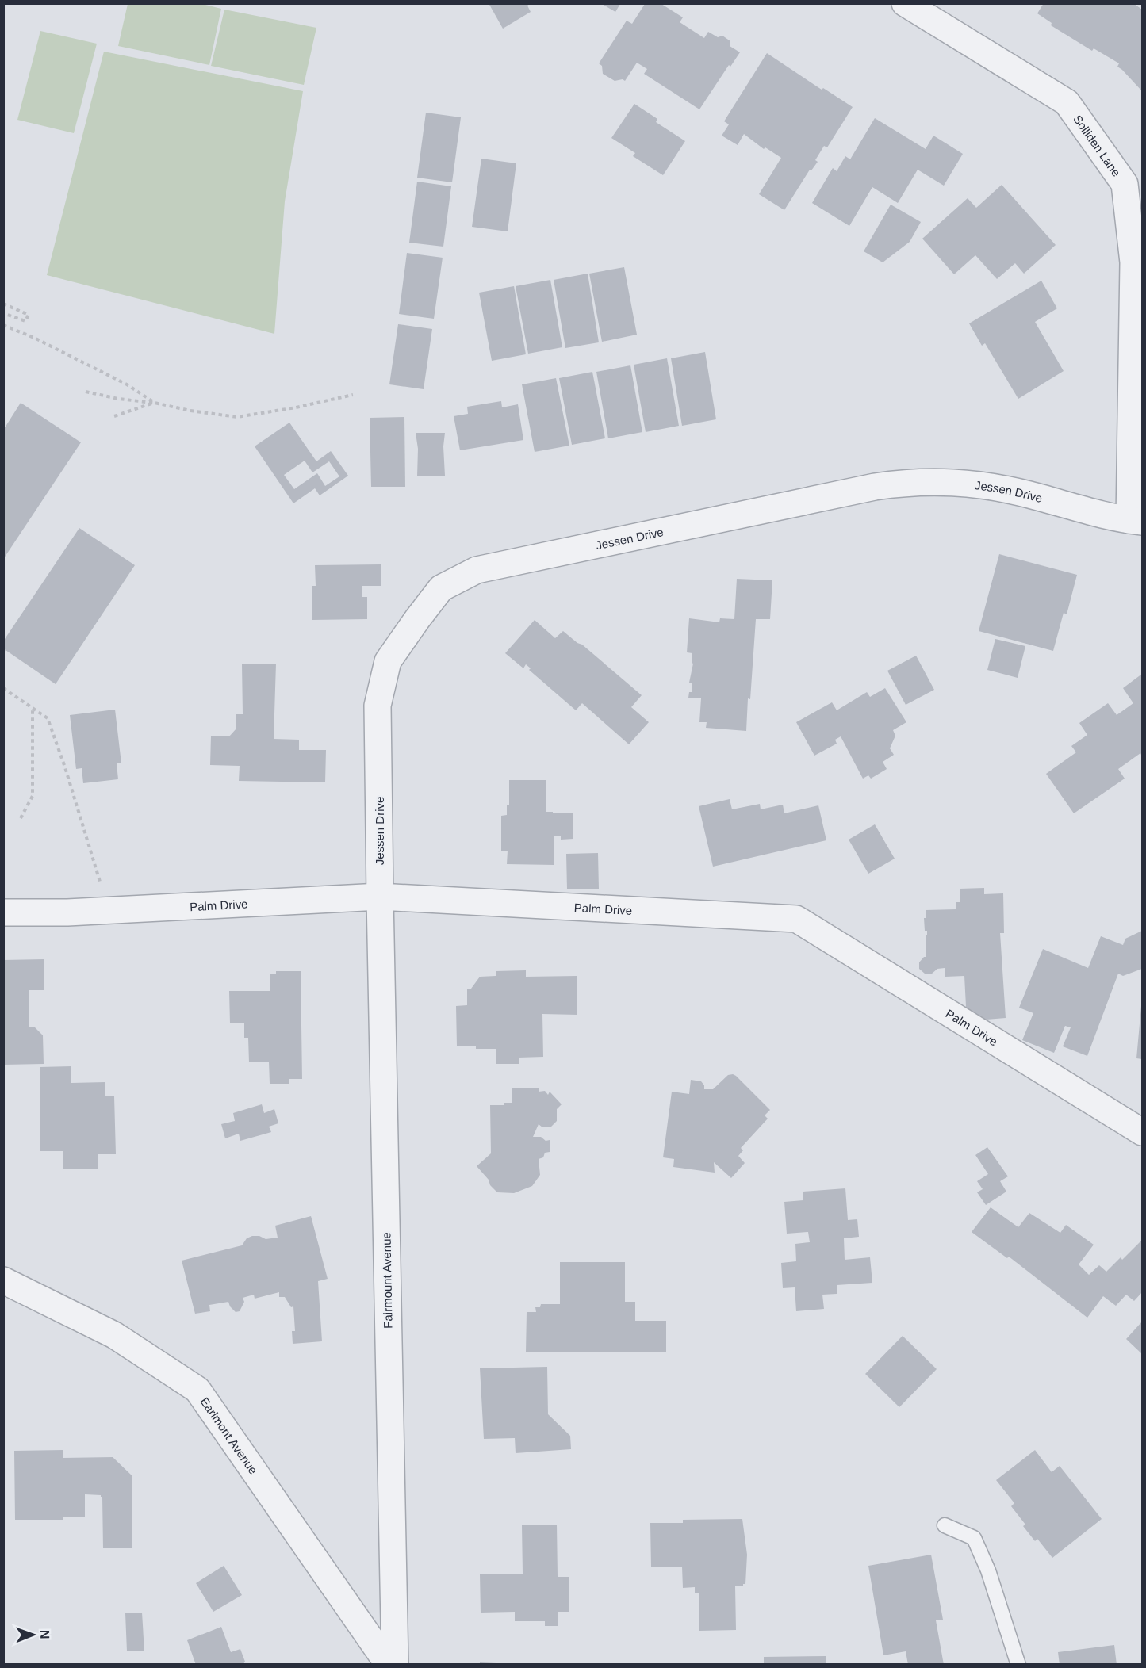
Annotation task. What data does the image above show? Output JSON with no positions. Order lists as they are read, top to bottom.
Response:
{
  "streets": {
    "street": [
      "Solliden Lane",
      "Jessen Drive",
      "Palm Drive",
      "Fairmount Avenue",
      "Earlmont Avenue"
    ]
  },
  "crossings": [
    ["Solliden Lane", "Jessen Drive"],
    ["Jessen Drive", "Palm Drive"],
    ["Jessen Drive", "Fairmount Avenue"],
    ["Palm Drive", "Fairmount Avenue"]
  ],
  "north": "right"
}
